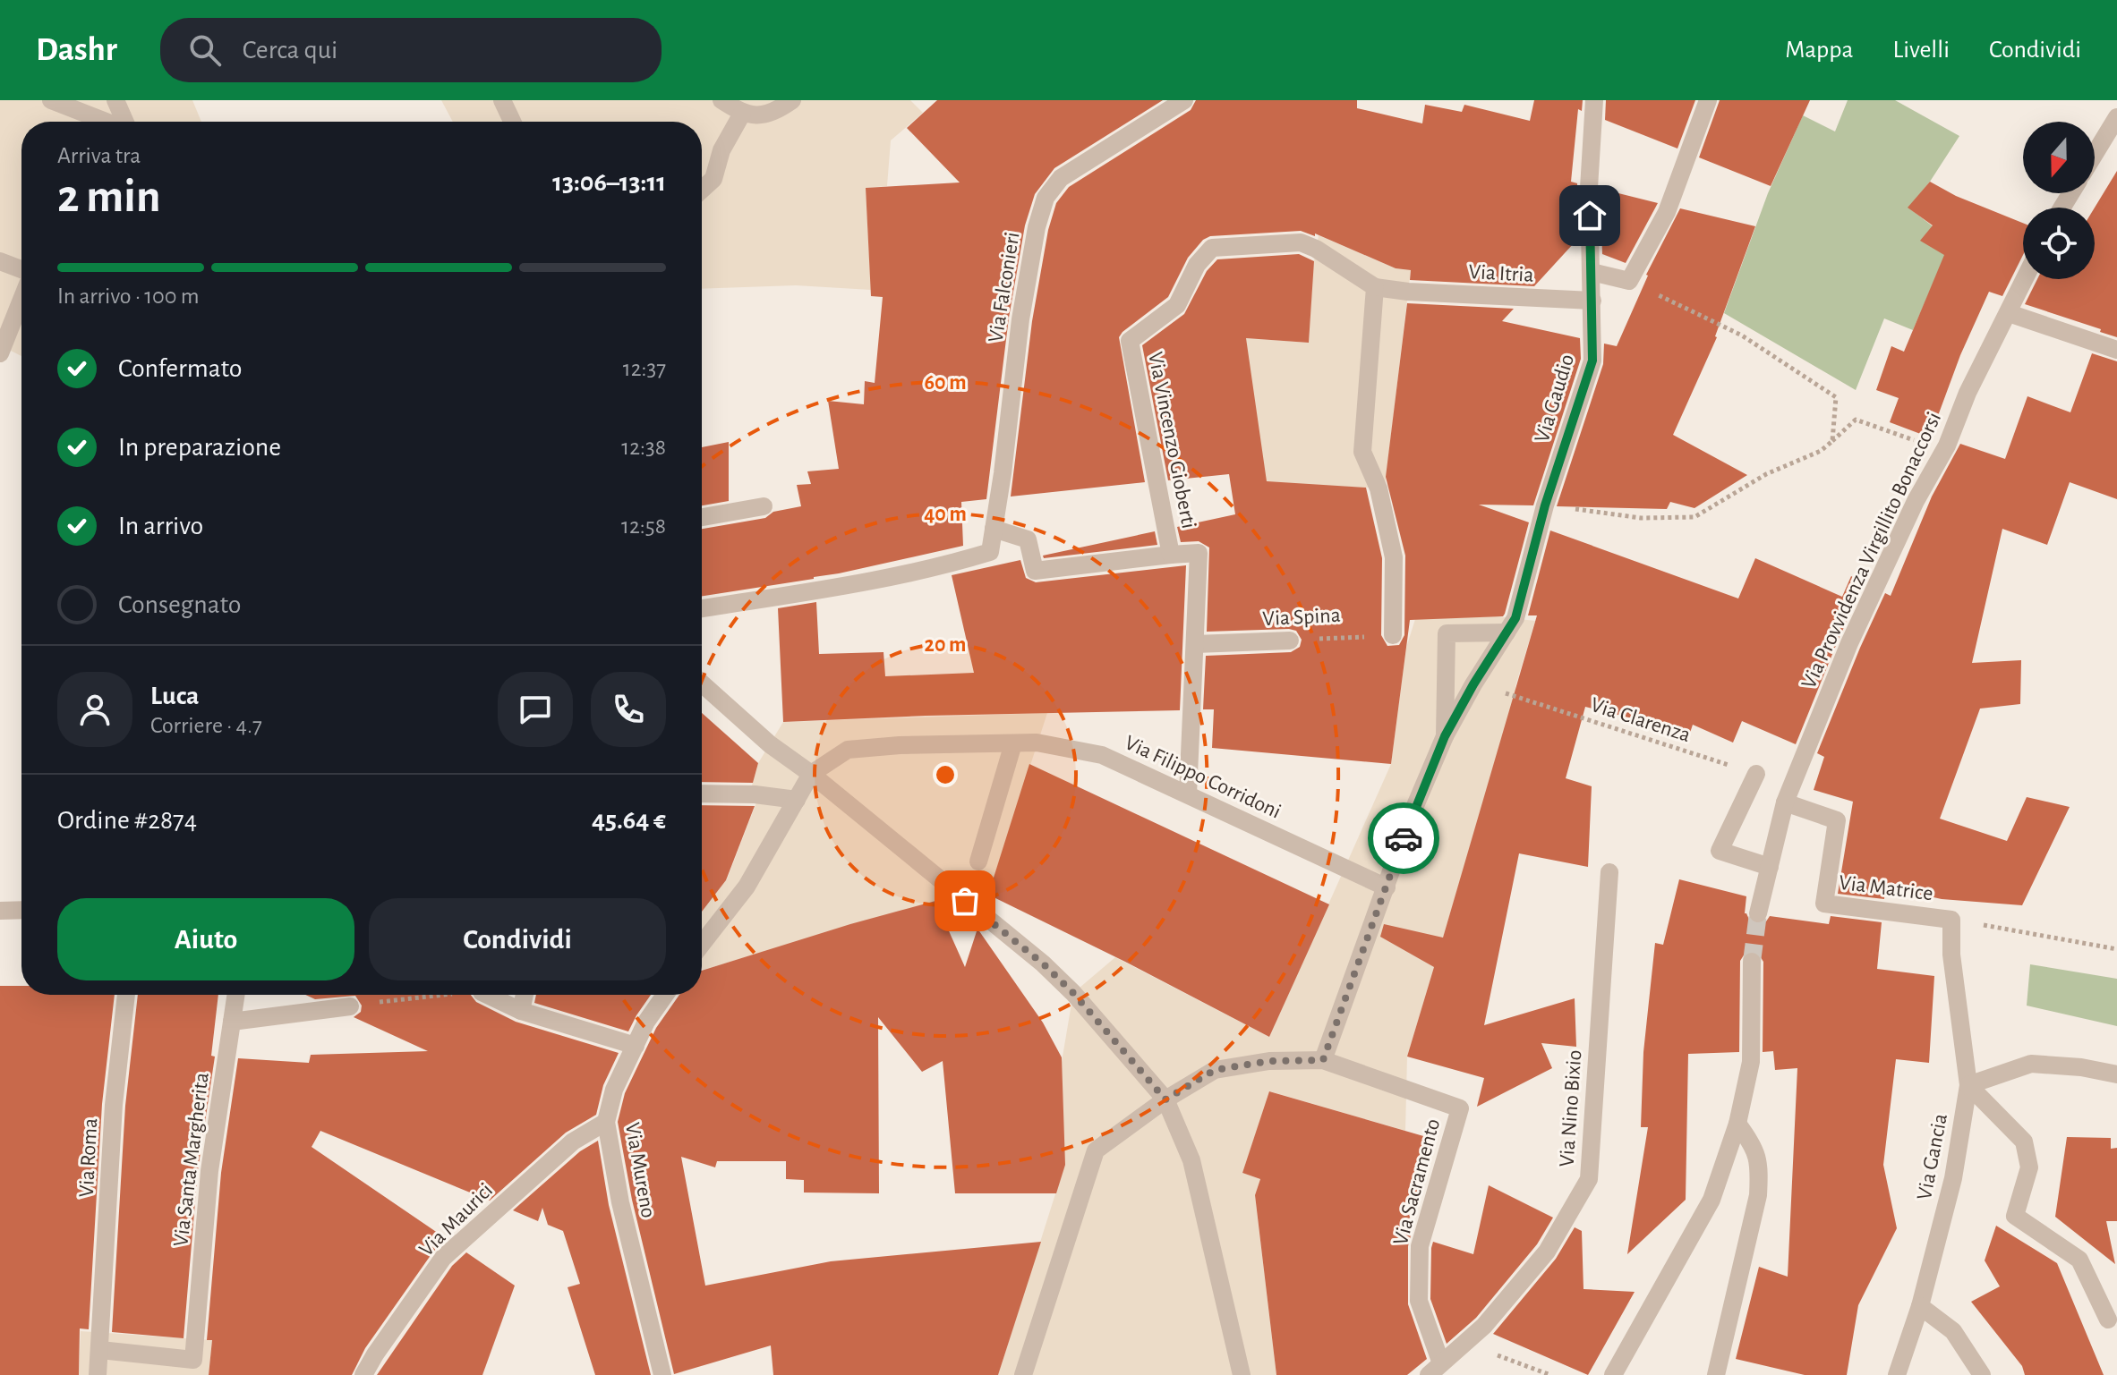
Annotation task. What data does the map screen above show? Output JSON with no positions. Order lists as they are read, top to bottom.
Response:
{
  "streets": {
    "street": [
      "Via Itria",
      "Via Falconieri",
      "Via Gaudio",
      "Via Vincenzo Gioberti",
      "Via Provvidenza Virgillito Bonaccorsi",
      "Via Spina",
      "Via Filippo Corridoni",
      "Via Matrice",
      "Via Nino Bixio",
      "Via Gancia",
      "Via Roma",
      "Via Santa Margherita",
      "Via Mureno",
      "Via Sacramento",
      "Via Maurici"
    ],
    "path": ["Via Clarenza"]
  },
  "crossings": [
    ["Via Itria", "Via Gaudio"],
    ["Via Itria", "Via Vincenzo Gioberti"],
    ["Via Gaudio", "Via Filippo Corridoni"],
    ["Via Gaudio", "Via Sacramento"],
    ["Via Vincenzo Gioberti", "Via Spina"],
    ["Via Vincenzo Gioberti", "Via Filippo Corridoni"],
    ["Via Provvidenza Virgillito Bonaccorsi", "Via Matrice"],
    ["Via Matrice", "Via Gancia"],
    ["Via Nino Bixio", "Via Sacramento"],
    ["Via Roma", "Via Santa Margherita"],
    ["Via Mureno", "Via Maurici"]
  ],
  "north": "bottom",
  "page": {
    "header": "Dashr",
    "search": "Cerca qui",
    "nav": ["Mappa", "Livelli", "Condividi"],
    "heading": ["2 min", "Arriva tra", "13:06–13:11"],
    "panel": [
      "Luca",
      "Corriere · 4.7",
      "Ordine #2874",
      "45.64 €"
    ],
    "bar": "In arrivo · 100 m",
    "list": [
      ["Confermato", "12:37"],
      ["In preparazione", "12:38"],
      ["In arrivo", "12:58"],
      "Consegnato"
    ],
    "buttons": ["Aiuto", "Condividi"]
  },
  "rings": ["60 m", "40 m", "20 m"]
}
